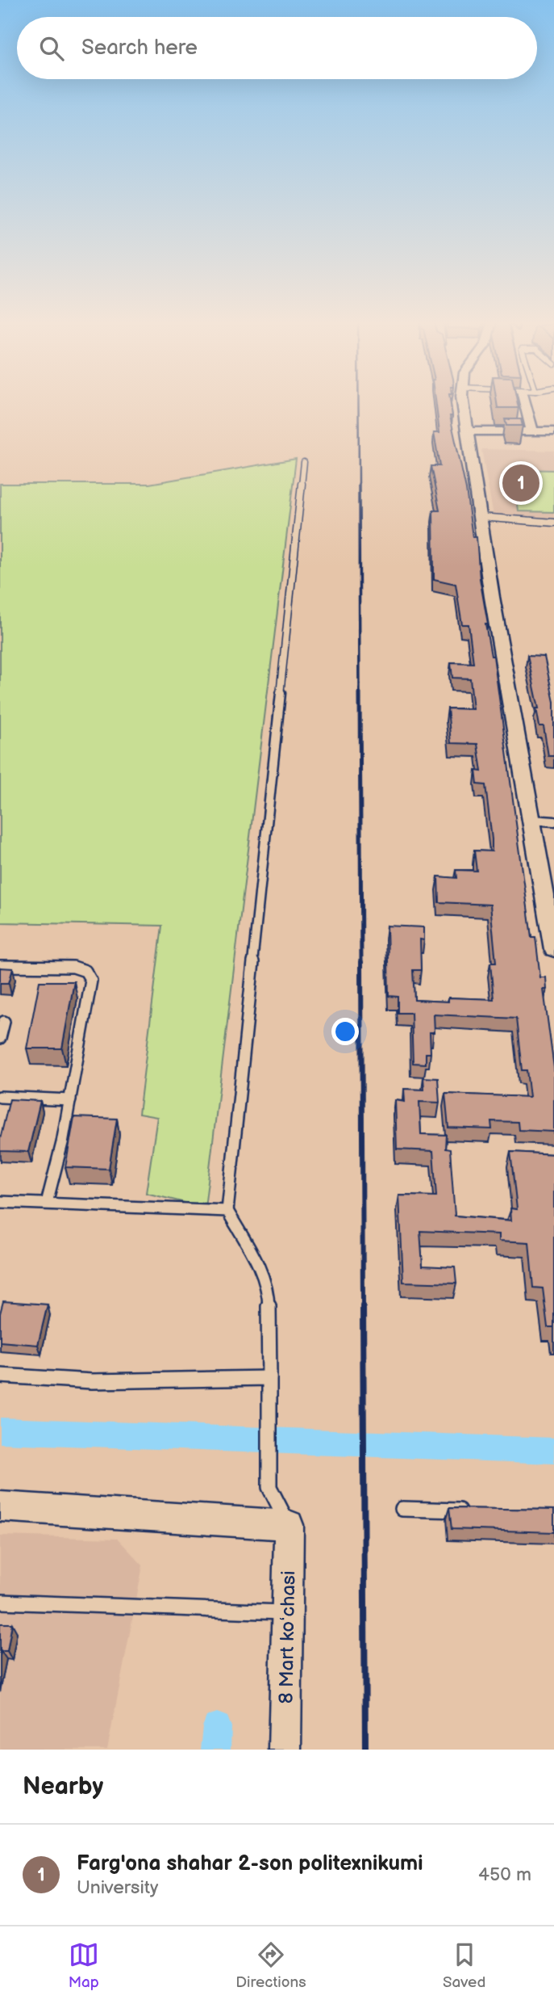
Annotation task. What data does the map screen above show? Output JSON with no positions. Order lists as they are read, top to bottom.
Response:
{
  "streets": {
    "street": ["8 Mart koʻchasi"]
  },
  "page": {
    "search": "Search here",
    "pins": "1",
    "heading": "Nearby",
    "list": [
      {
        "mark": "1",
        "name": "Farg'ona shahar 2-son politexnikumi",
        "note": "University",
        "value": "450 m"
      }
    ],
    "nav": ["Map", "Directions", "Saved"]
  }
}
